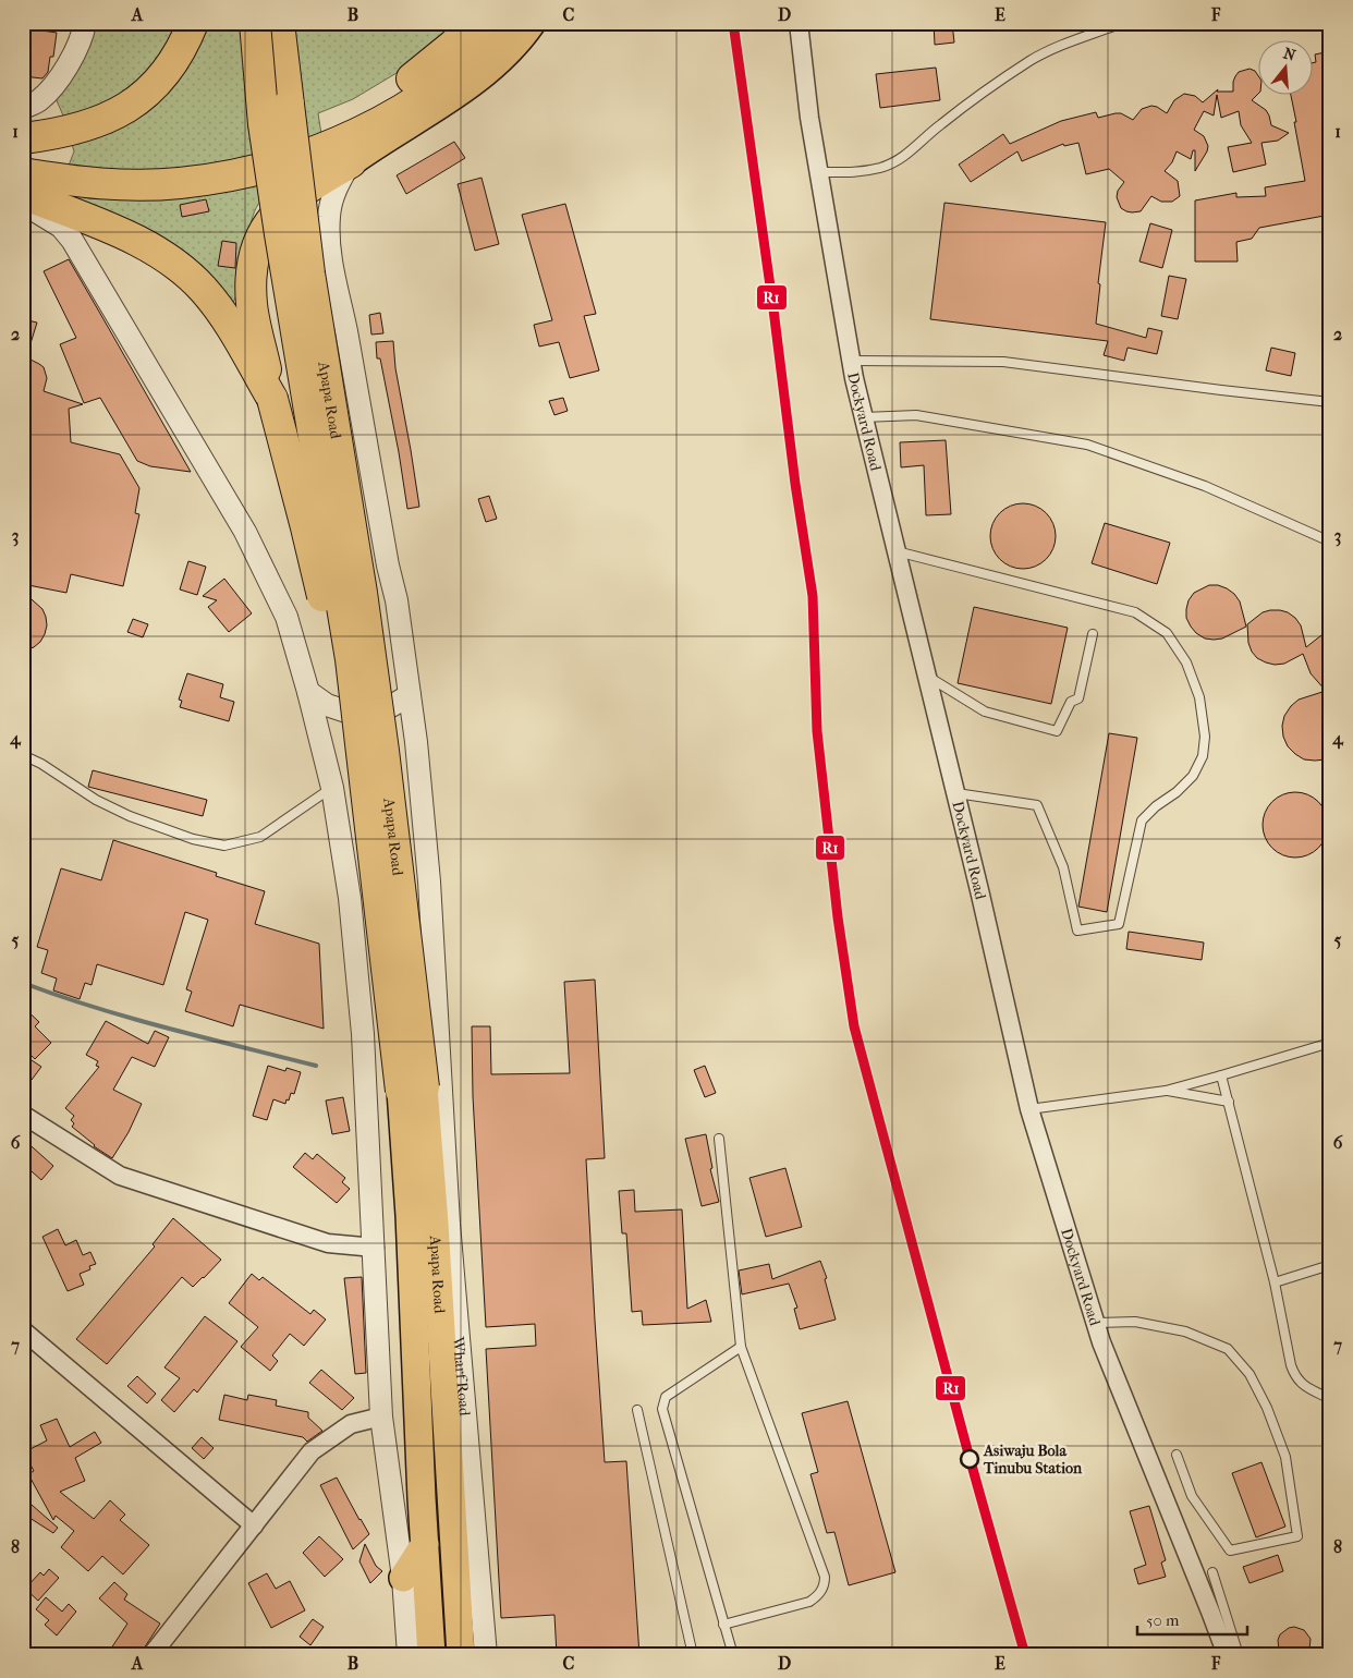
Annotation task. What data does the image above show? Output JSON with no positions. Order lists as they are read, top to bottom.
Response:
{
  "streets": {
    "highway": ["Apapa Road"],
    "street": ["Dockyard Road", "Wharf Road"]
  },
  "places": ["Asiwaju Bola Tinubu Station"],
  "lines": ["transit line R1"],
  "scale_bar": "50 m",
  "north": "top",
  "grid": {
    "columns": [
      "A",
      "B",
      "C",
      "D",
      "E",
      "F"
    ],
    "rows": [
      "1",
      "2",
      "3",
      "4",
      "5",
      "6",
      "7",
      "8"
    ]
  }
}
